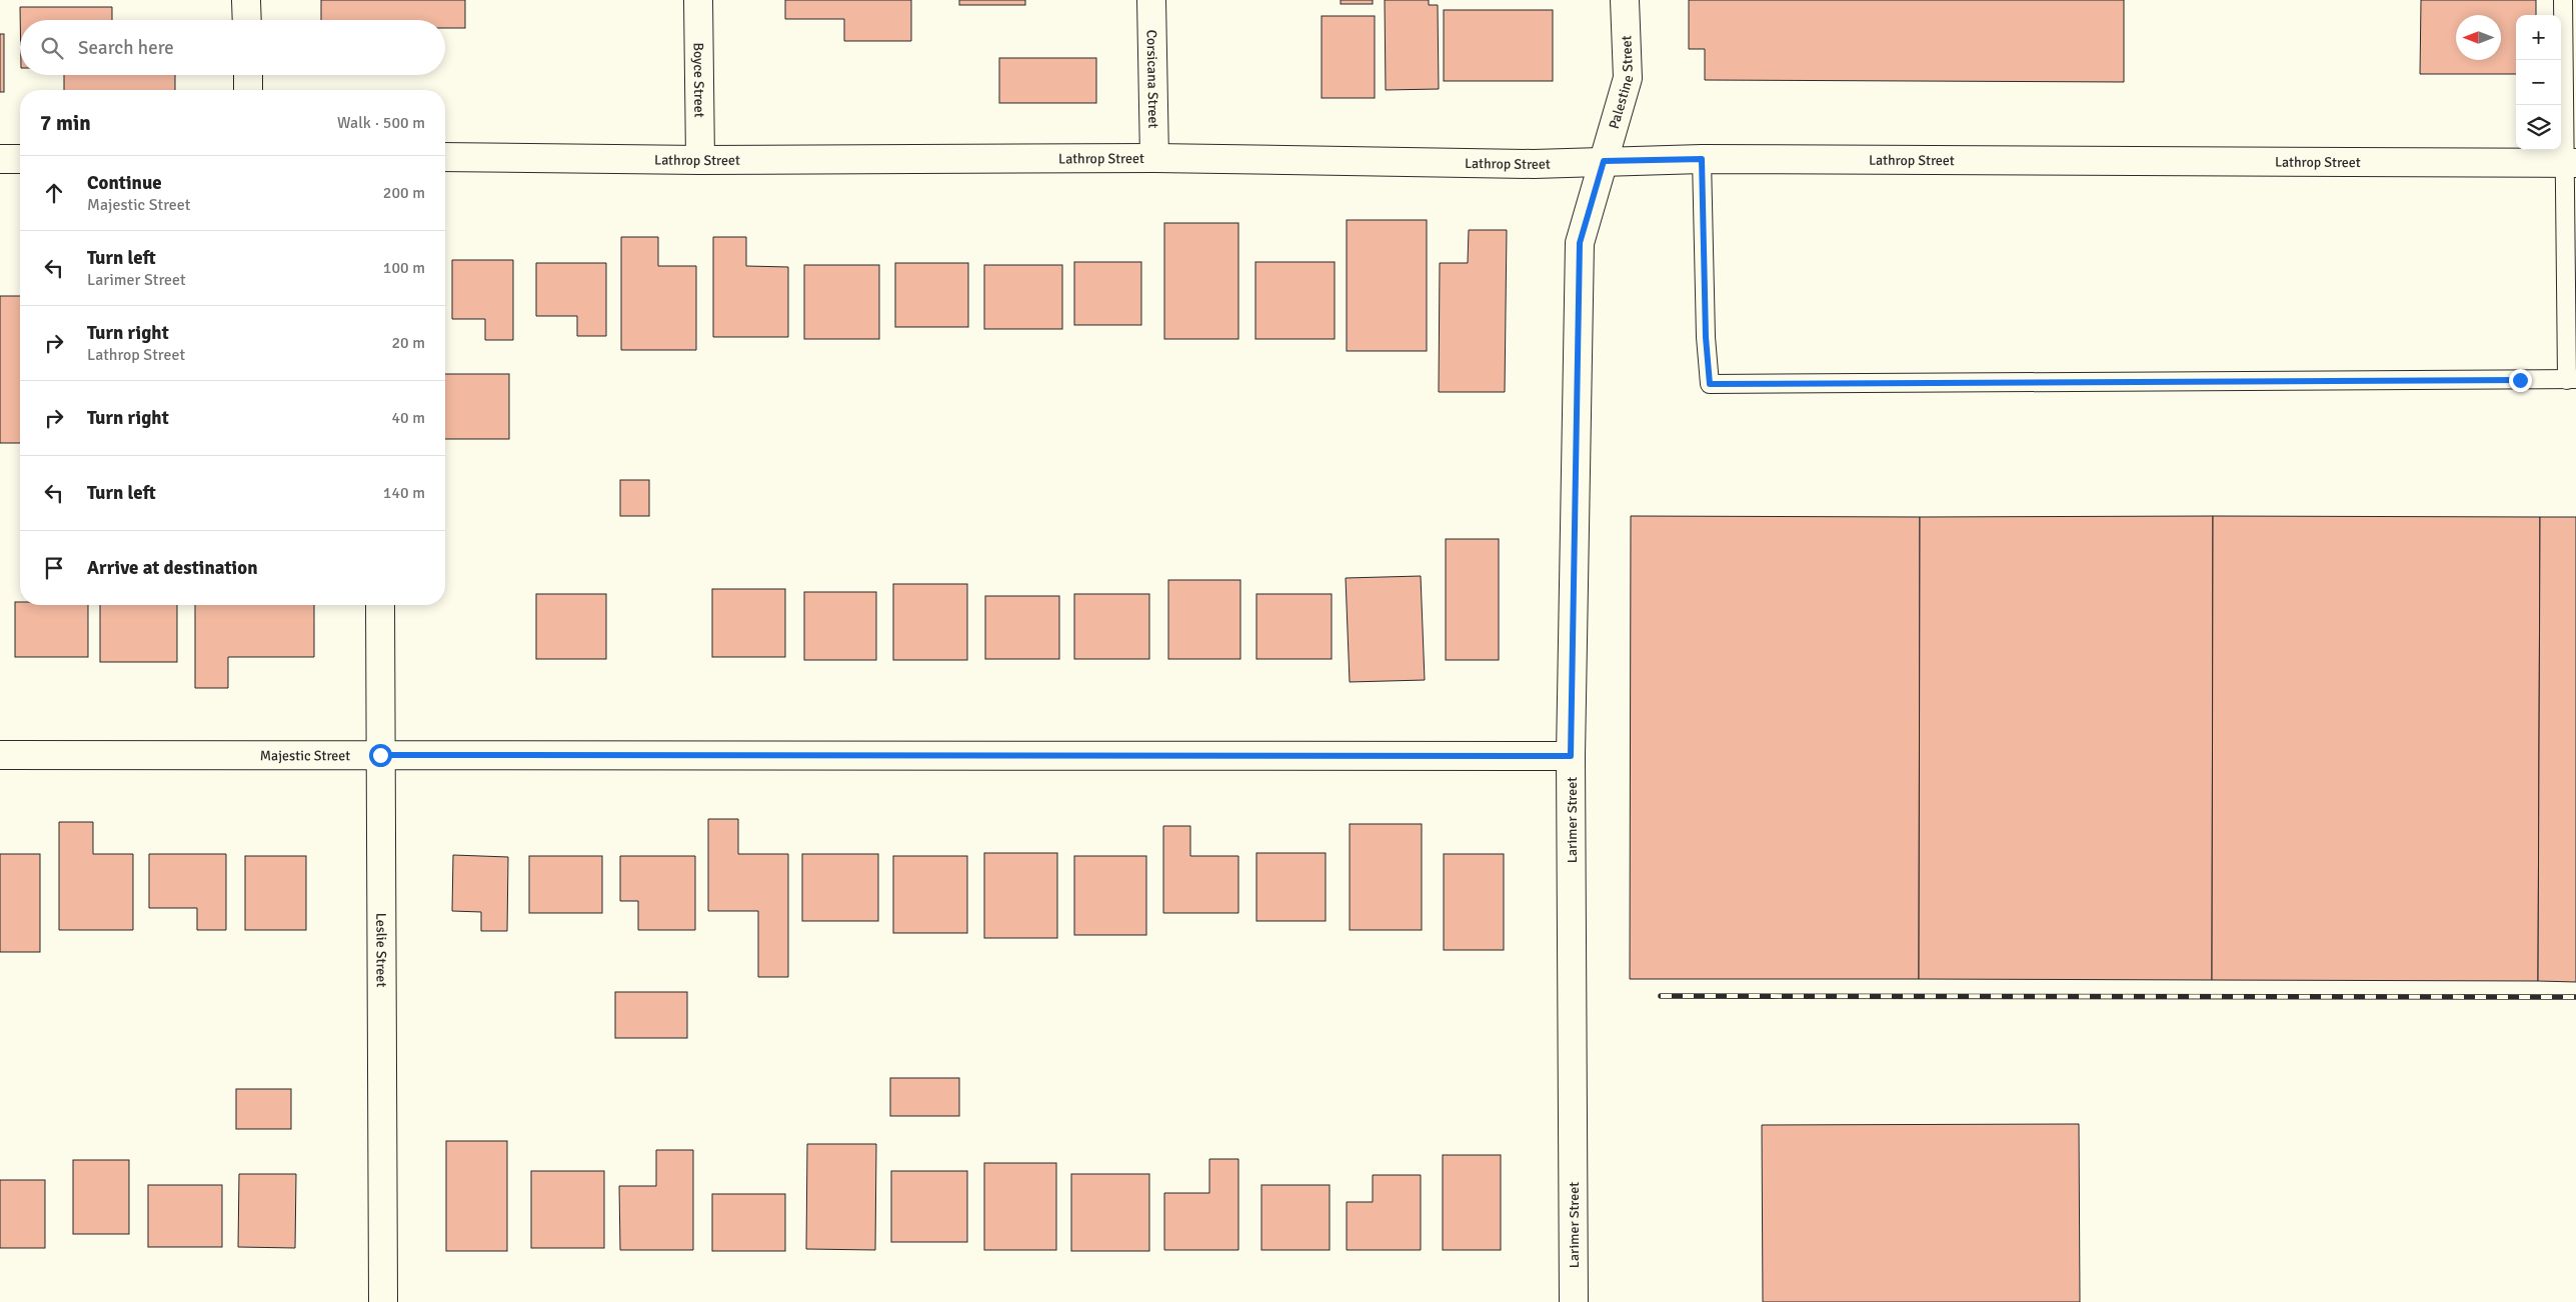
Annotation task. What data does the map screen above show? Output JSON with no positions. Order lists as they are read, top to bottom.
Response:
{
  "streets": {
    "street": [
      "Corsicana Street",
      "Boyce Street",
      "Palestine Street",
      "Lathrop Street",
      "Majestic Street",
      "Larimer Street",
      "Leslie Street"
    ]
  },
  "crossings": [
    ["Corsicana Street", "Lathrop Street"],
    ["Boyce Street", "Lathrop Street"],
    ["Palestine Street", "Lathrop Street"],
    ["Palestine Street", "Larimer Street"],
    ["Lathrop Street", "Larimer Street"],
    ["Majestic Street", "Larimer Street"],
    ["Majestic Street", "Leslie Street"]
  ],
  "north": "left",
  "page": {
    "map_buttons": ["+", "−"],
    "search": "Search here",
    "heading": ["7 min", "Walk · 500 m"],
    "list": [
      ["Continue", "Majestic Street", "200 m"],
      ["Turn left", "Larimer Street", "100 m"],
      ["Turn right", "Lathrop Street", "20 m"],
      ["Turn right", "40 m"],
      ["Turn left", "140 m"],
      "Arrive at destination"
    ]
  }
}
